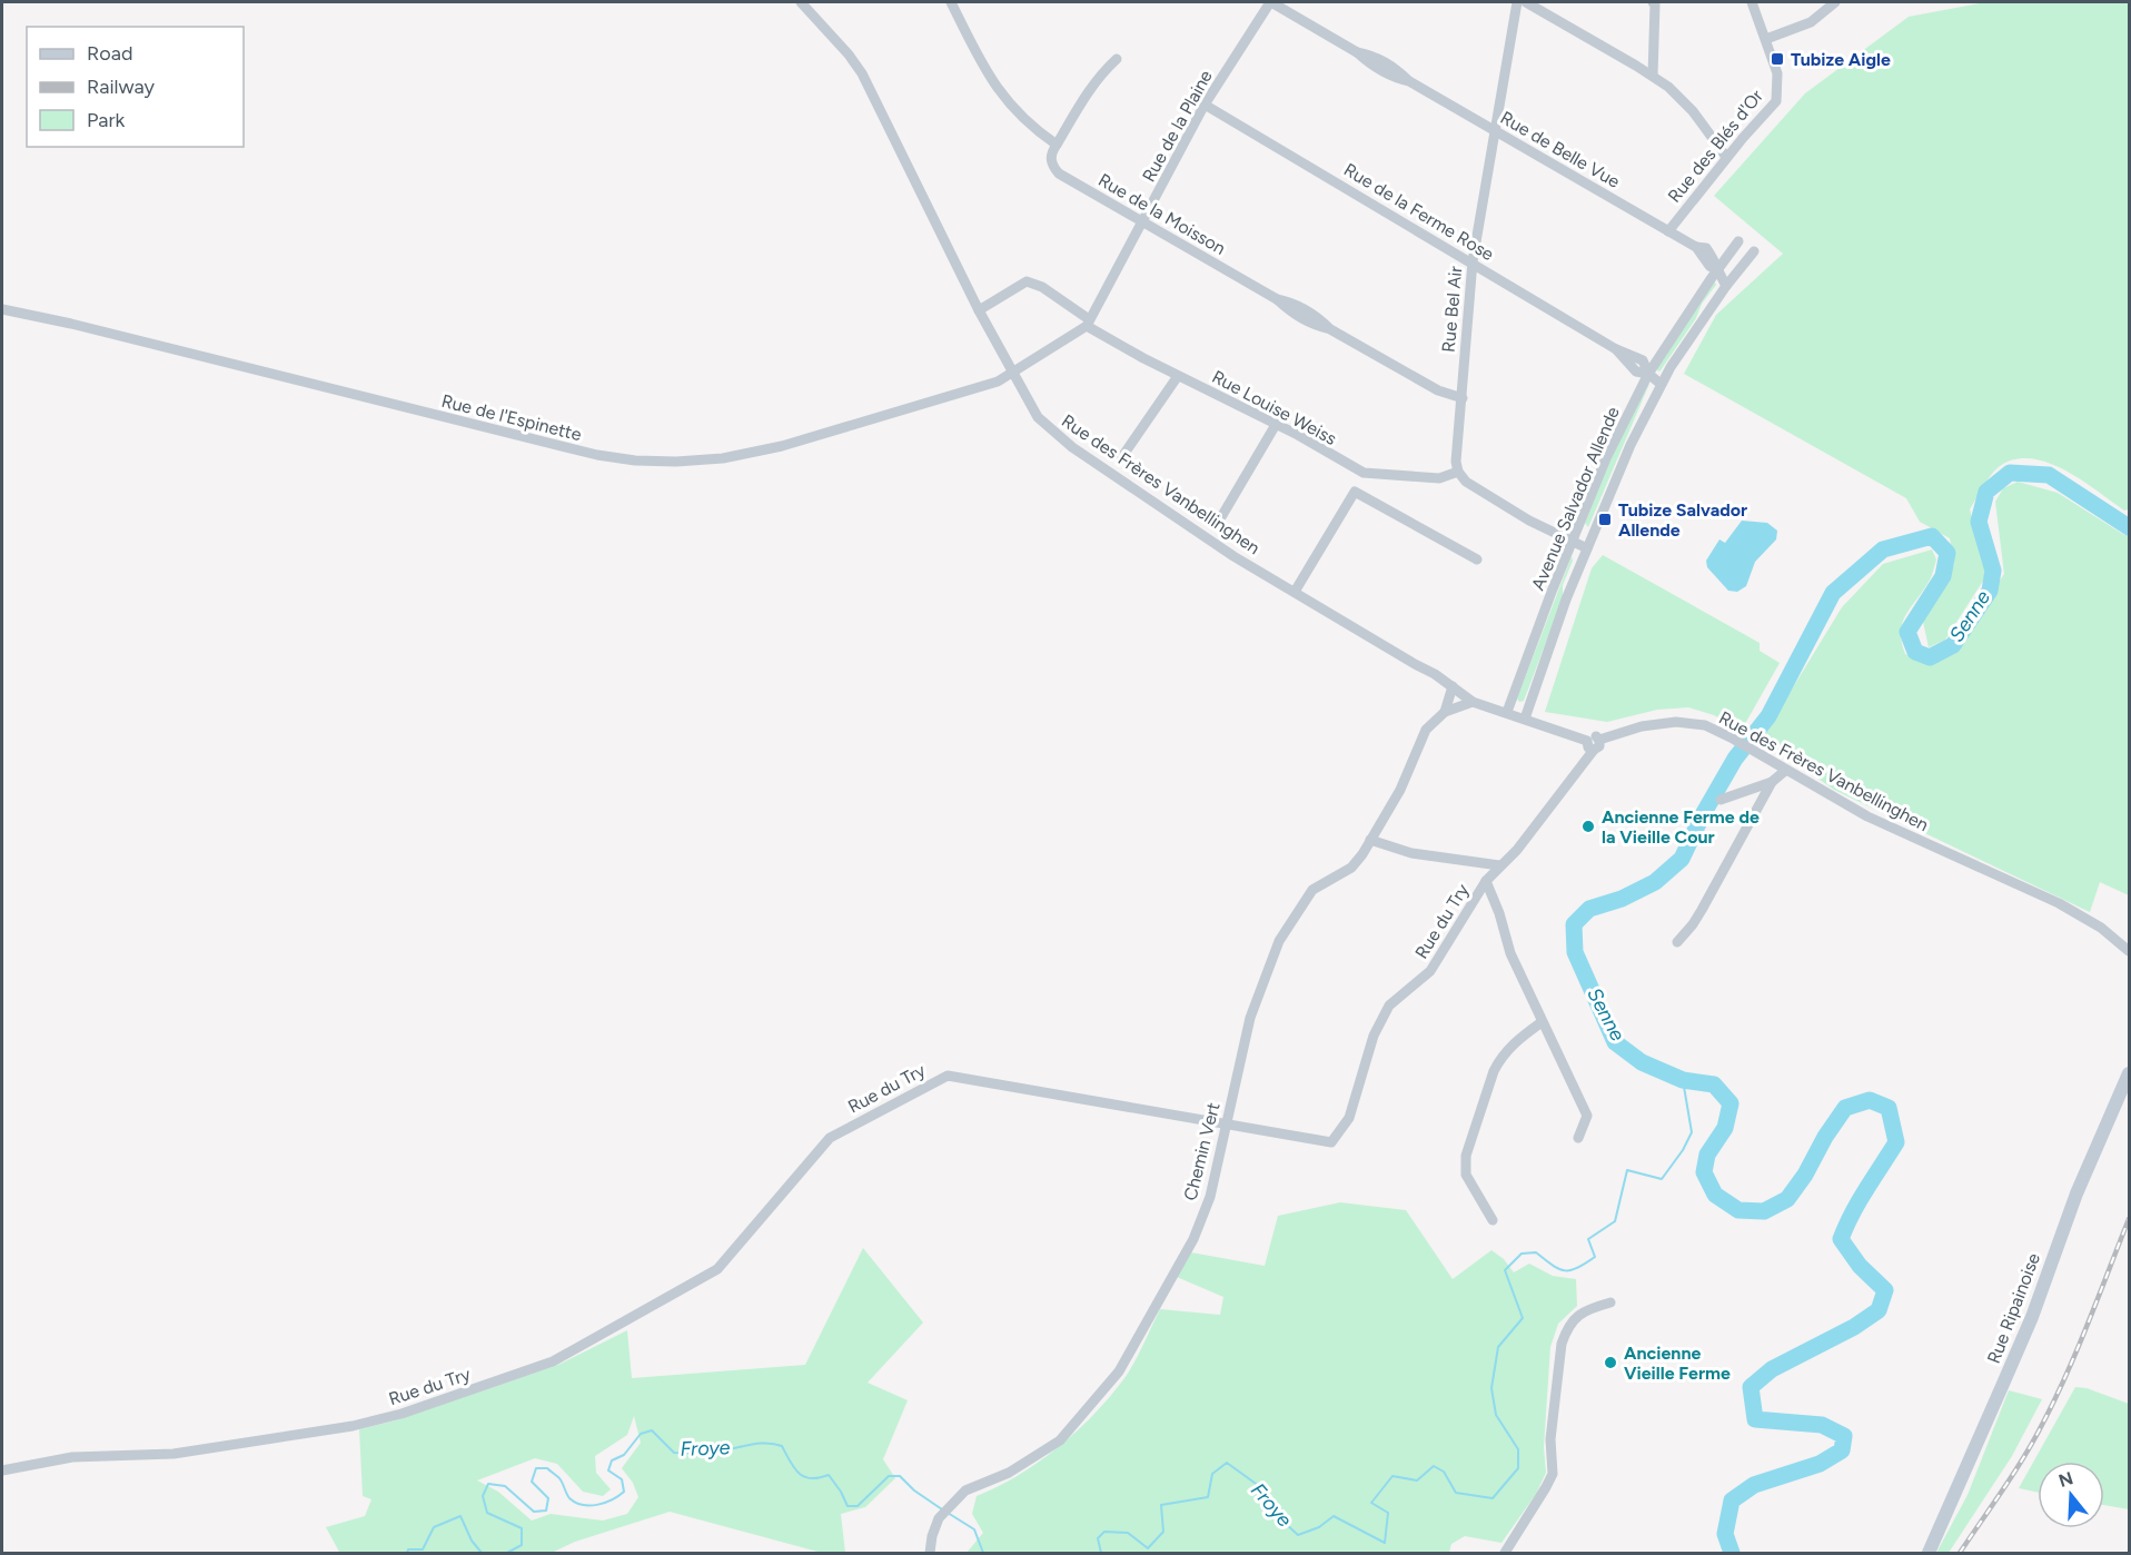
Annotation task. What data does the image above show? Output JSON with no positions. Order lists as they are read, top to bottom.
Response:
{
  "streets": {
    "street": [
      "Rue de la Plaine",
      "Rue des Blés d'Or",
      "Rue de Belle Vue",
      "Rue de la Ferme Rose",
      "Rue de la Moisson",
      "Rue Bel Air",
      "Rue Louise Weiss",
      "Rue de l'Espinette",
      "Rue des Frères Vanbellinghen",
      "Avenue Salvador Allende",
      "Rue du Try",
      "Chemin Vert",
      "Rue Ripainoise"
    ]
  },
  "crossings": [
    ["Rue de la Plaine", "Rue de Belle Vue"],
    ["Rue de la Plaine", "Rue de la Ferme Rose"],
    ["Rue de la Plaine", "Rue de la Moisson"],
    ["Rue de la Plaine", "Rue Louise Weiss"],
    ["Rue de la Plaine", "Rue de l'Espinette"],
    ["Rue des Blés d'Or", "Rue de Belle Vue"],
    ["Rue de Belle Vue", "Rue Bel Air"],
    ["Rue de Belle Vue", "Avenue Salvador Allende"],
    ["Rue de la Ferme Rose", "Rue Bel Air"],
    ["Rue de la Ferme Rose", "Avenue Salvador Allende"],
    ["Rue de la Moisson", "Rue Bel Air"],
    ["Rue Bel Air", "Rue Louise Weiss"],
    ["Rue Louise Weiss", "Rue de l'Espinette"],
    ["Rue Louise Weiss", "Rue des Frères Vanbellinghen"],
    ["Rue de l'Espinette", "Rue des Frères Vanbellinghen"],
    ["Rue des Frères Vanbellinghen", "Avenue Salvador Allende"],
    ["Rue des Frères Vanbellinghen", "Rue du Try"],
    ["Rue des Frères Vanbellinghen", "Chemin Vert"],
    ["Rue du Try", "Chemin Vert"]
  ],
  "water": ["Senne", "Froye"],
  "places": {
    "transit": ["Tubize Aigle", "Tubize Salvador Allende"],
    "other": ["Ancienne Ferme de la Vieille Cour", "Ancienne Vieille Ferme"]
  },
  "legend": ["Road", "Railway", "Park"],
  "north": "top"
}
